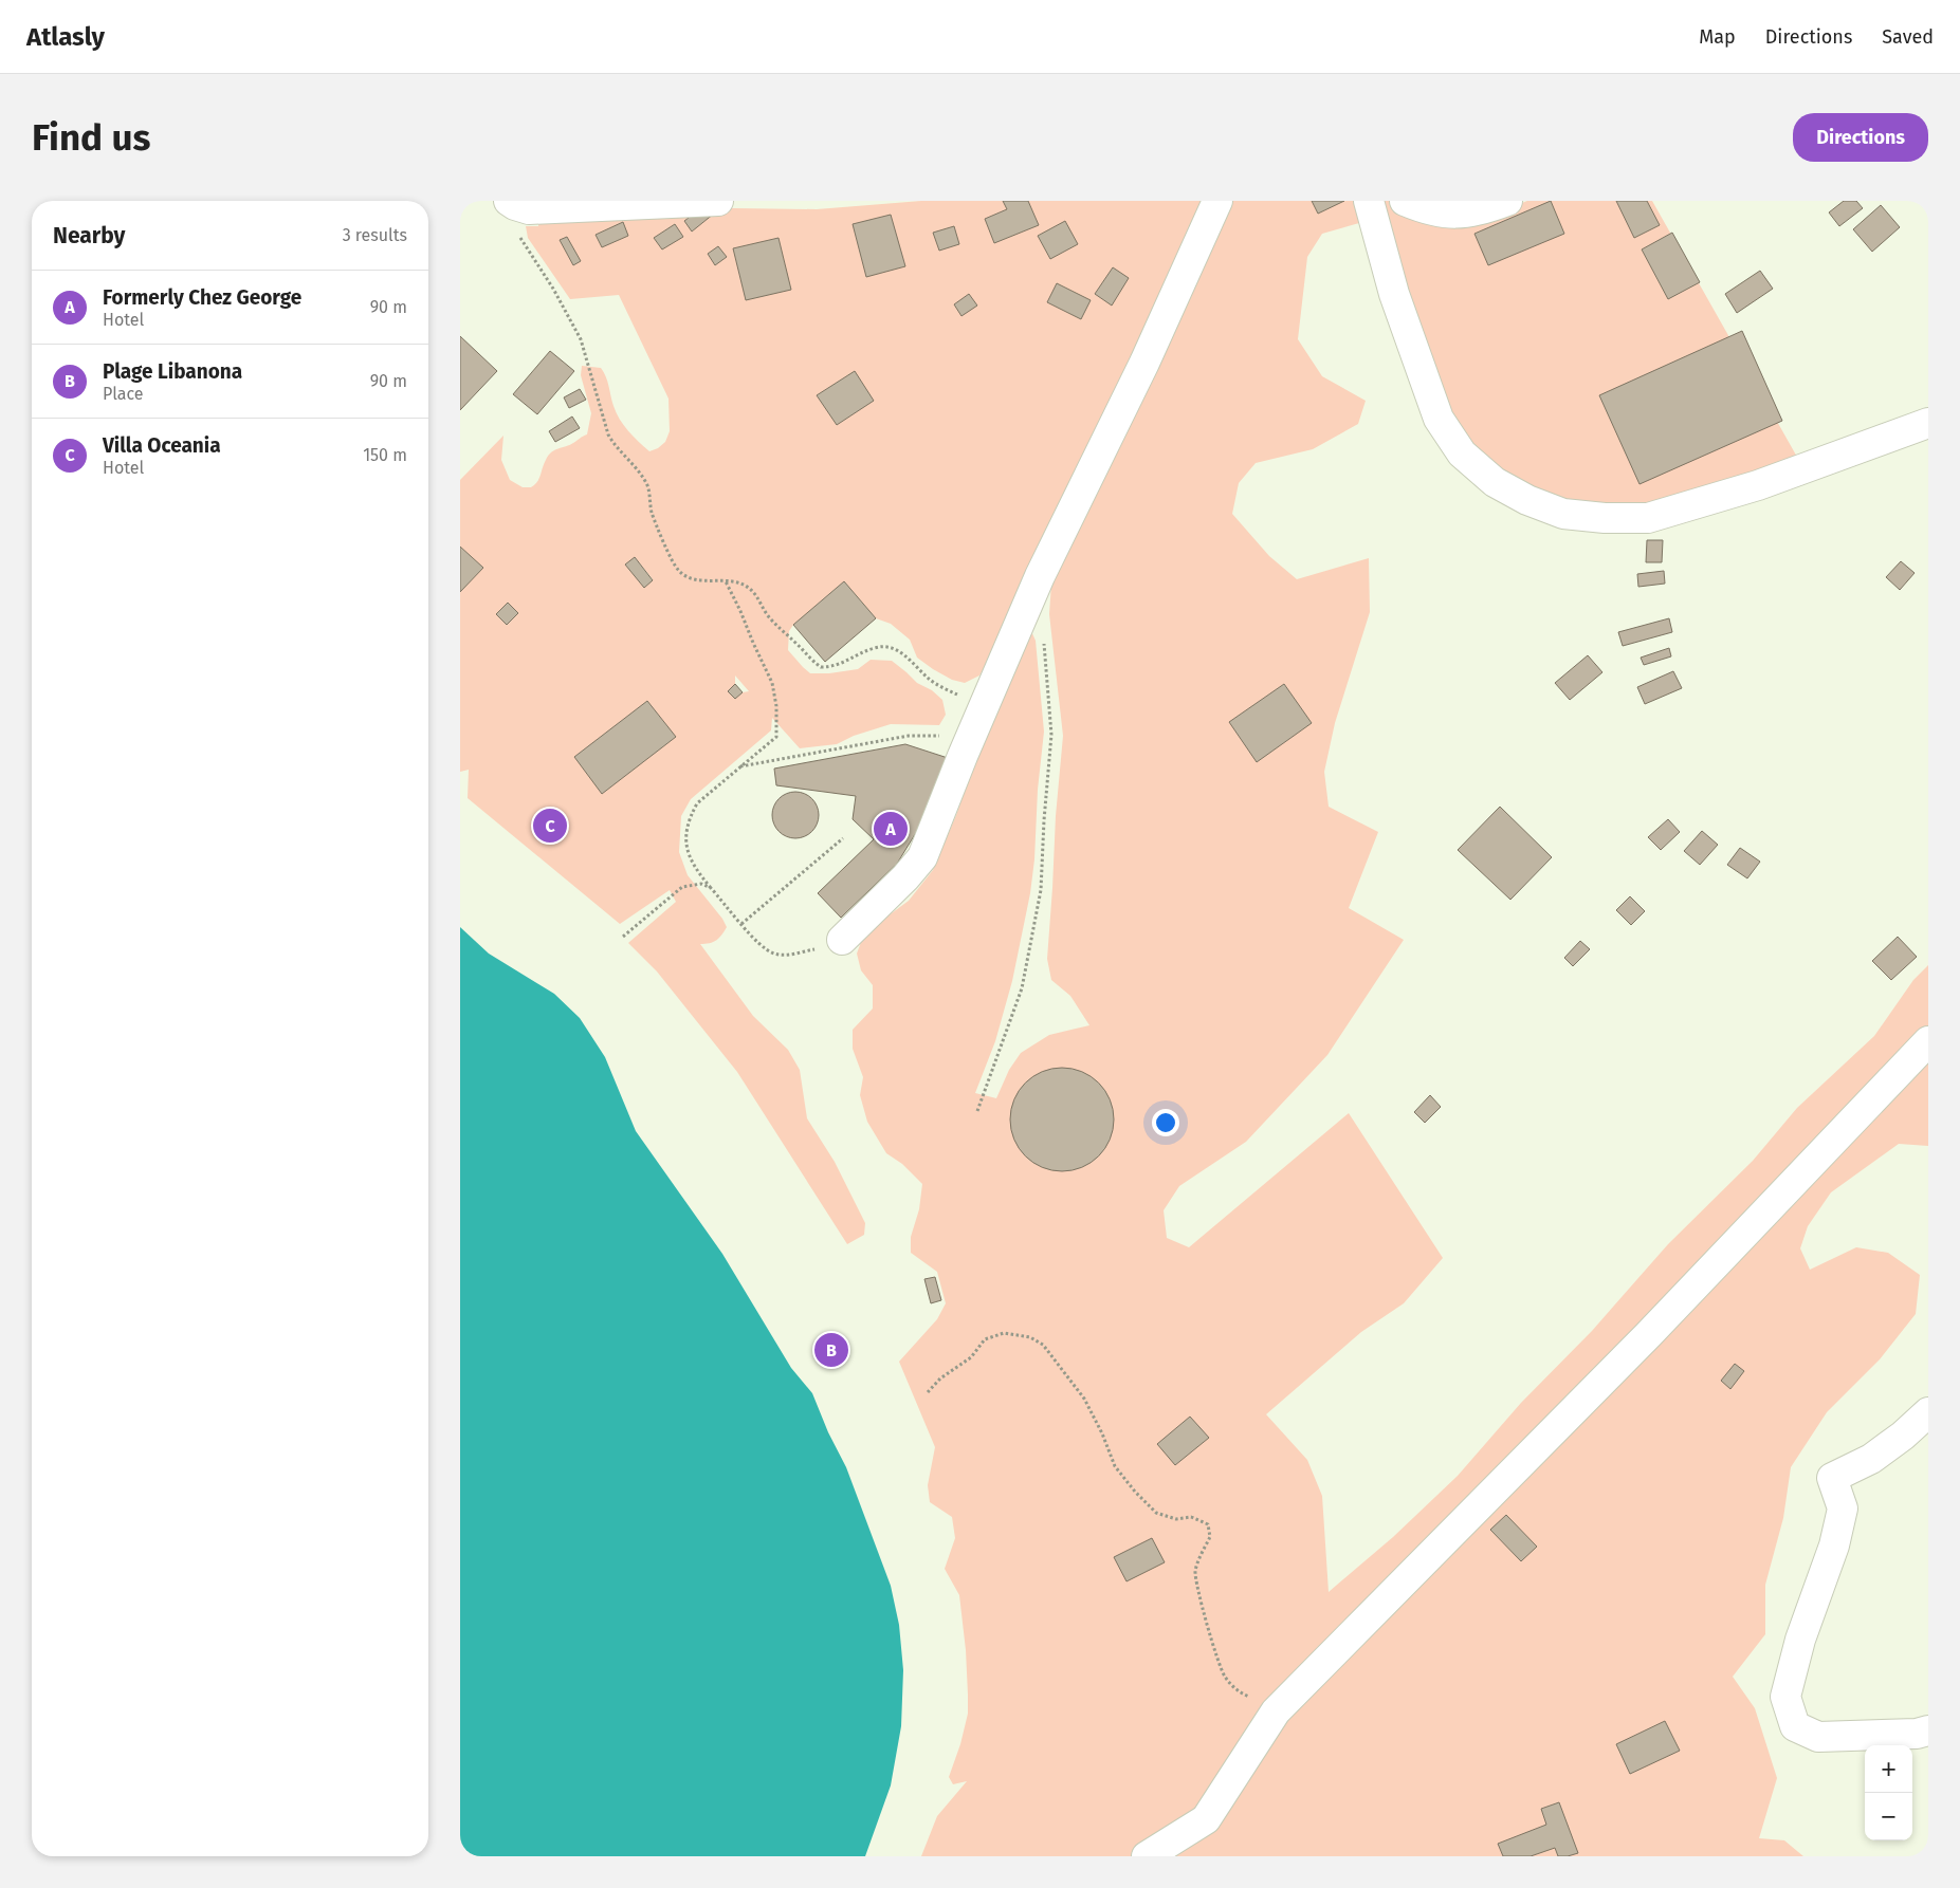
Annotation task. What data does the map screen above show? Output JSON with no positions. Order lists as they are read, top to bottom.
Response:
{
  "page": {
    "header": "Atlasly",
    "nav": ["Map", "Directions", "Saved"],
    "buttons": "Directions",
    "title": "Find us",
    "heading": ["Nearby", "3 results"],
    "list": [
      {
        "mark": "A",
        "name": "Formerly Chez George",
        "note": "Hotel",
        "value": "90 m"
      },
      {
        "mark": "B",
        "name": "Plage Libanona",
        "note": "Place",
        "value": "90 m"
      },
      {
        "mark": "C",
        "name": "Villa Oceania",
        "note": "Hotel",
        "value": "150 m"
      }
    ],
    "pins": ["C", "A", "B"],
    "map_buttons": ["+", "−"]
  }
}
